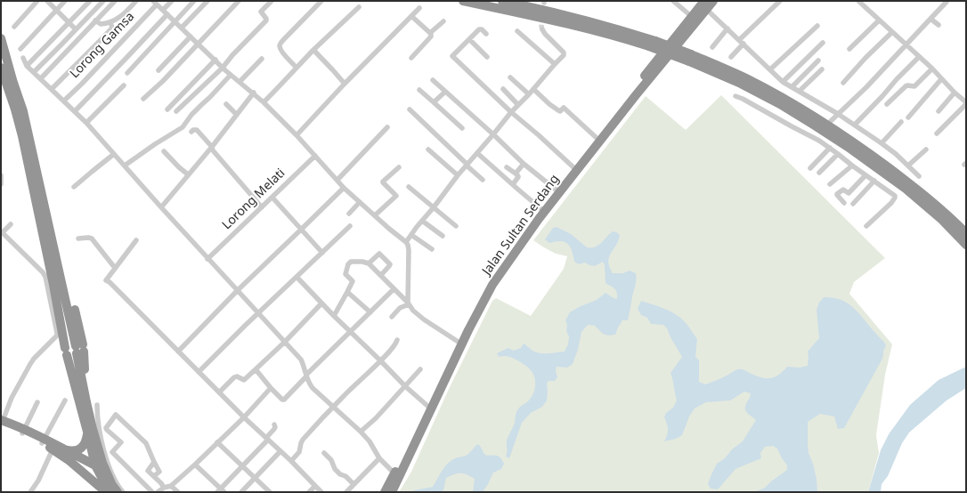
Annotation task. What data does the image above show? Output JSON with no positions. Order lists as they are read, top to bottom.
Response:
{
  "streets": {
    "highway": ["Jalan Sultan Serdang"],
    "street": ["Lorong Gamsa", "Lorong Melati"]
  }
}
